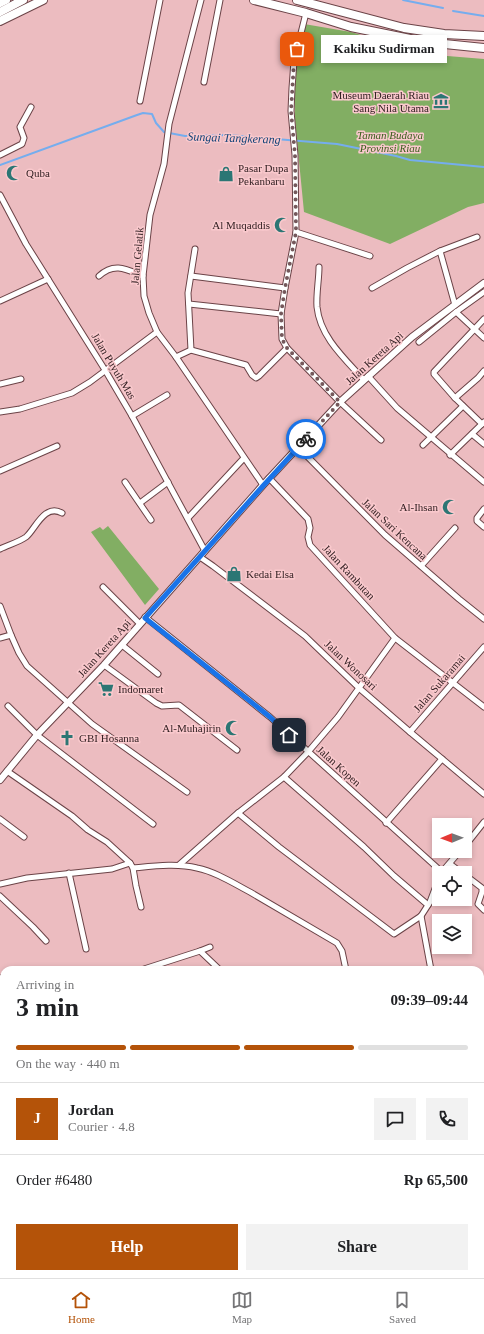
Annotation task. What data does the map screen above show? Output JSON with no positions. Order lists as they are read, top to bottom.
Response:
{
  "streets": {
    "street": [
      "Jalan Gelatik",
      "Jalan Kereta Api",
      "Jalan Puyuh Mas",
      "Jalan Sari Kencana",
      "Jalan Rambutan",
      "Jalan Wonosari",
      "Jalan Sukaramai",
      "Jalan Kopen"
    ]
  },
  "crossings": [
    ["Jalan Gelatik", "Jalan Kereta Api"],
    ["Jalan Kereta Api", "Jalan Puyuh Mas"],
    ["Jalan Kereta Api", "Jalan Sari Kencana"],
    ["Jalan Kereta Api", "Jalan Rambutan"],
    ["Jalan Kereta Api", "Jalan Wonosari"],
    ["Jalan Kereta Api", "Jalan Kopen"],
    ["Jalan Rambutan", "Jalan Sukaramai"],
    ["Jalan Wonosari", "Jalan Sukaramai"]
  ],
  "water": ["Sungai Tangkerang"],
  "parks": ["Taman Budaya Provinsi Riau"],
  "places": {
    "other": ["Kakiku Sudirman"],
    "museum": ["Museum Daerah Riau Sang Nila Utama"],
    "mosque": [
      "Quba",
      "Al Muqaddis",
      "Al-Ihsan",
      "Al-Muhajirin"
    ],
    "shop": ["Pasar Dupa Pekanbaru", "Kedai Elsa"],
    "supermarket": ["Indomaret"],
    "church": ["GBI Hosanna"]
  },
  "north": "left",
  "page": {
    "bubble": "Kakiku Sudirman",
    "heading": ["3 min", "Arriving in", "09:39–09:44"],
    "panel": [
      "Jordan",
      "Courier · 4.8",
      "Order #6480",
      "Rp 65,500"
    ],
    "bar": "On the way · 440 m",
    "round": "J",
    "buttons": ["Help", "Share"],
    "tabs": ["Home", "Map", "Saved"]
  }
}
